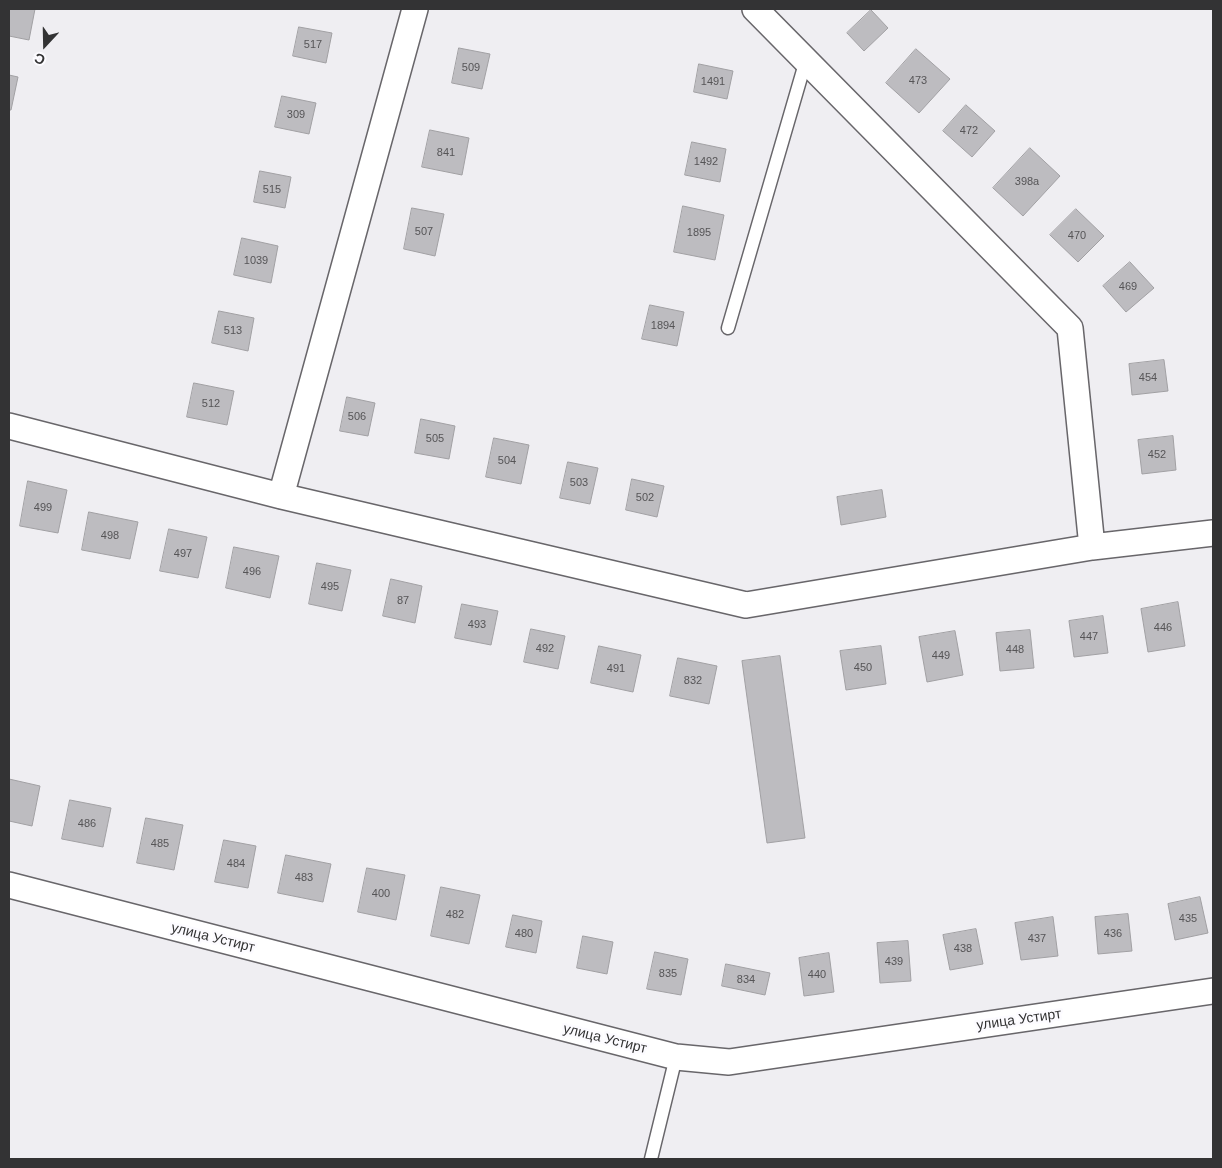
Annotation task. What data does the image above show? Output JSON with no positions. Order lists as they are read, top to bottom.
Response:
{
  "streets": {
    "street": ["улица Устирт"]
  },
  "house_numbers": [
    "517",
    "509",
    "473",
    "1491",
    "309",
    "472",
    "841",
    "1492",
    "398а",
    "515",
    "507",
    "1895",
    "470",
    "1039",
    "469",
    "1894",
    "513",
    "454",
    "512",
    "506",
    "505",
    "452",
    "504",
    "503",
    "502",
    "499",
    "498",
    "497",
    "496",
    "495",
    "87",
    "493",
    "446",
    "447",
    "492",
    "448",
    "449",
    "450",
    "491",
    "832",
    "486",
    "485",
    "484",
    "483",
    "400",
    "482",
    "435",
    "480",
    "436",
    "437",
    "438",
    "439",
    "835",
    "440",
    "834"
  ],
  "north": "bottom"
}
